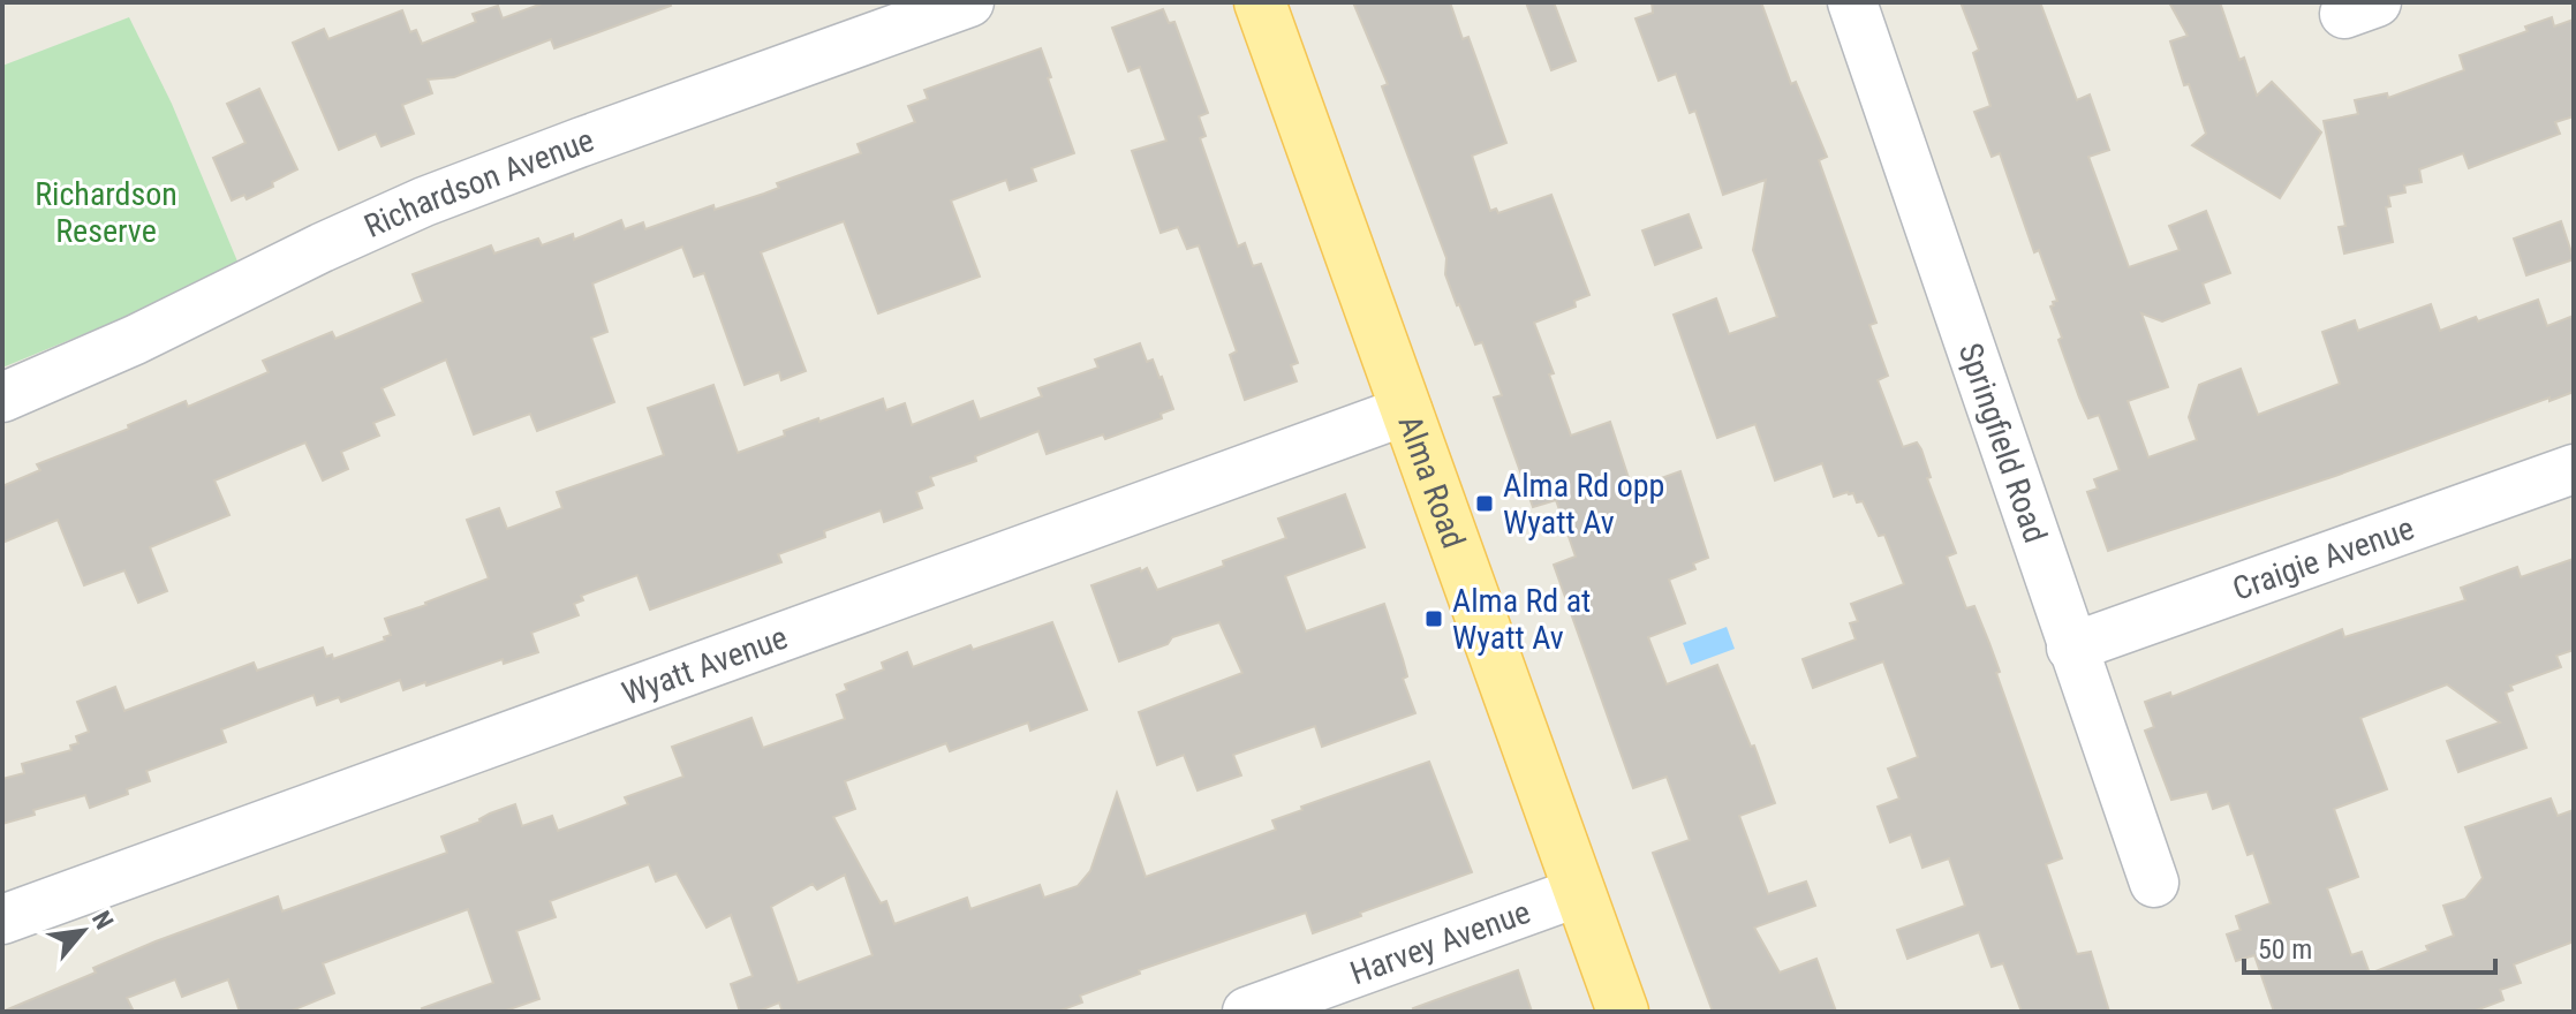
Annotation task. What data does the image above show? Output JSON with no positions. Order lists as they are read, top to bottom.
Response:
{
  "streets": {
    "main road": ["Alma Road"],
    "street": [
      "Richardson Avenue",
      "Springfield Road",
      "Craigie Avenue",
      "Wyatt Avenue",
      "Harvey Avenue"
    ]
  },
  "crossings": [
    ["Springfield Road", "Craigie Avenue"],
    ["Alma Road", "Wyatt Avenue"],
    ["Alma Road", "Harvey Avenue"]
  ],
  "parks": ["Richardson Reserve"],
  "places": {
    "transit": ["Alma Rd opp Wyatt Av", "Alma Rd at Wyatt Av"]
  },
  "scale_bar": "50 m",
  "north": "top right"
}
